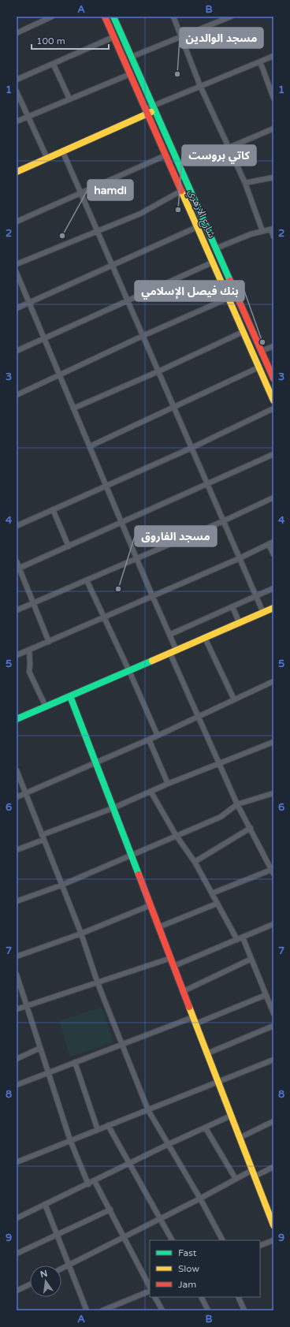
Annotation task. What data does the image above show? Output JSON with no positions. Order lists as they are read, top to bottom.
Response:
{
  "streets": {
    "street": ["شارع الازهري"]
  },
  "places": [
    "مسجد الوالدين",
    "كاتي بروست",
    "hamdi",
    "بنك فيصل الإسلامي",
    "مسجد الفاروق"
  ],
  "legend": ["Fast", "Slow", "Jam"],
  "scale_bar": "100 m",
  "north": "top",
  "grid": {
    "columns": ["A", "B"],
    "rows": [
      "1",
      "2",
      "3",
      "4",
      "5",
      "6",
      "7",
      "8",
      "9"
    ]
  }
}
